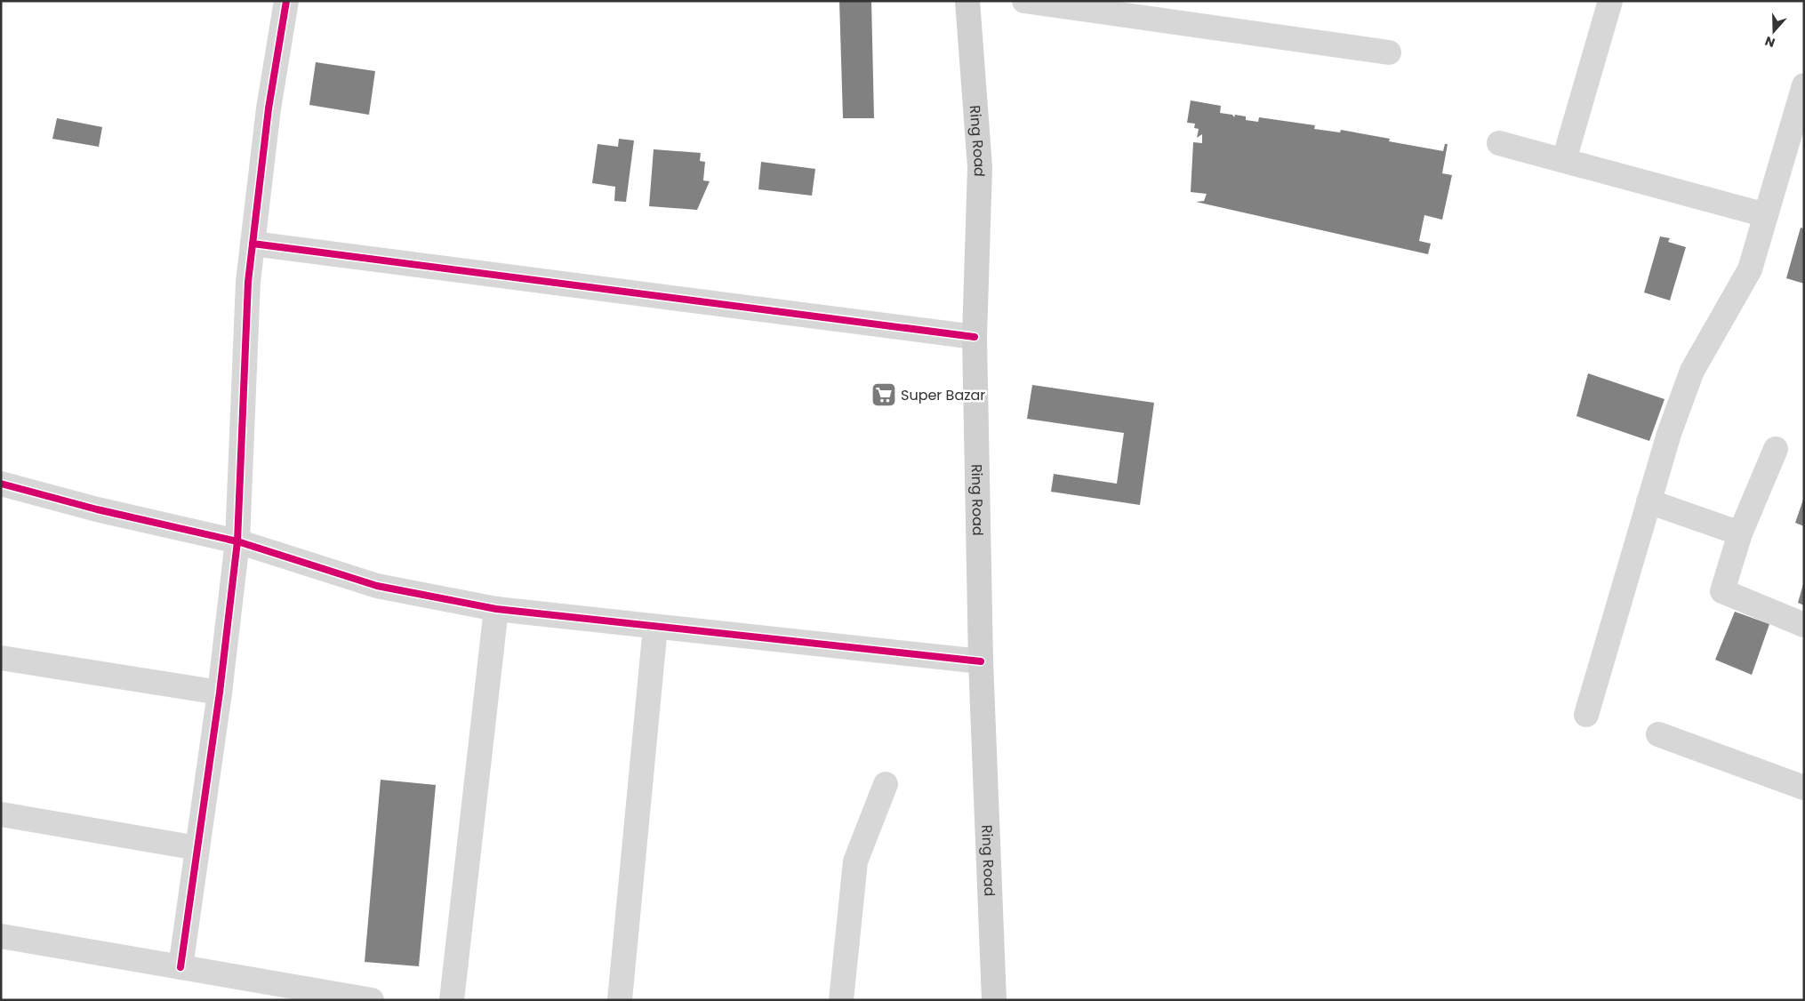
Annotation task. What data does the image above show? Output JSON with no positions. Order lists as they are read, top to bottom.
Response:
{
  "streets": {
    "main road": ["Ring Road"]
  },
  "places": {
    "supermarket": ["Super Bazar"]
  },
  "north": "bottom"
}
